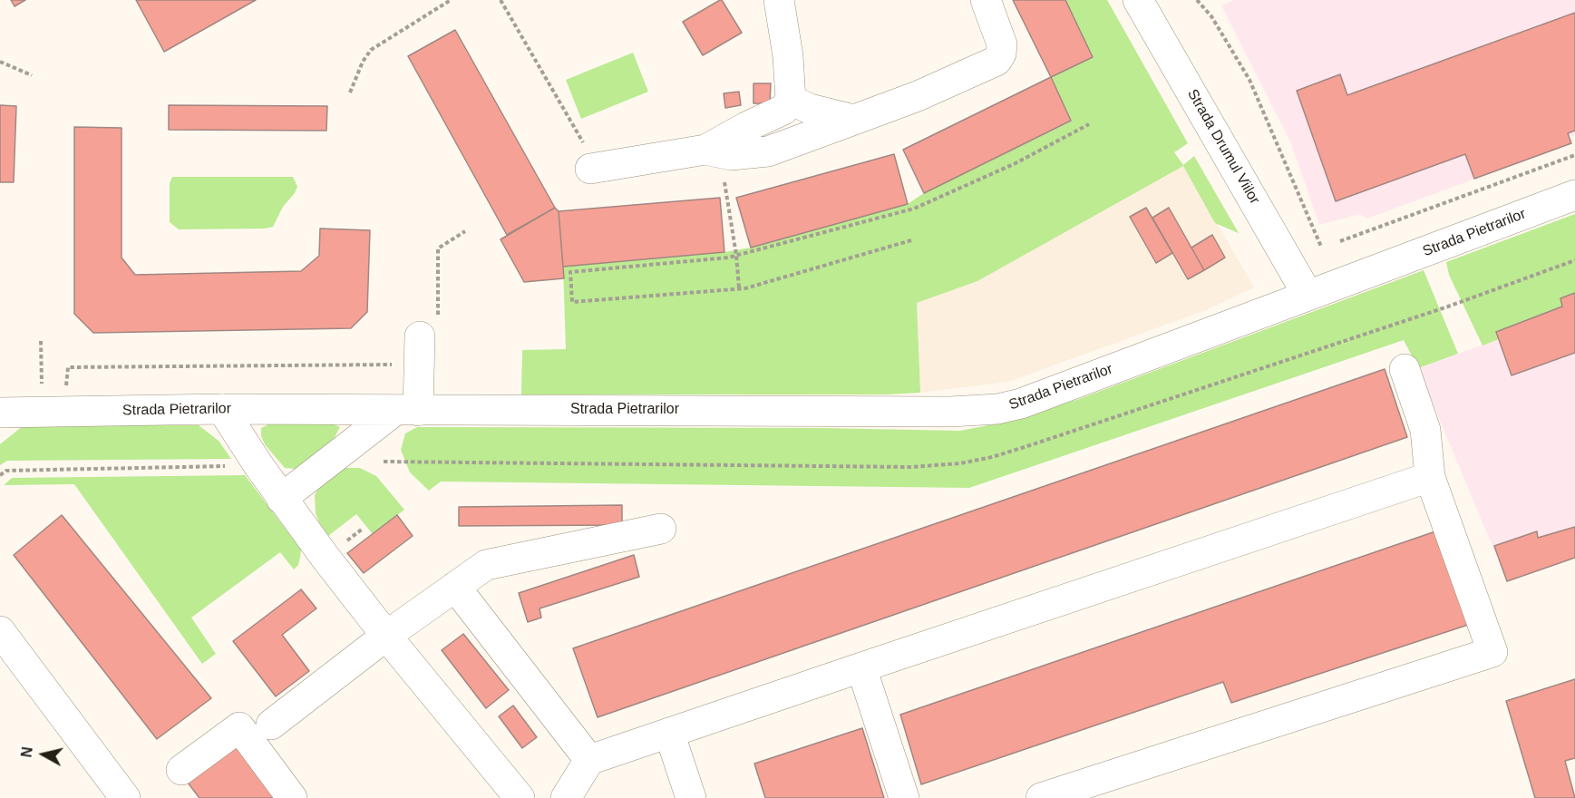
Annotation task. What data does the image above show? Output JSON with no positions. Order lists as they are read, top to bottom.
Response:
{
  "streets": {
    "street": ["Strada Drumul Viilor", "Strada Pietrarilor"]
  },
  "crossings": [
    ["Strada Drumul Viilor", "Strada Pietrarilor"]
  ],
  "north": "left"
}
